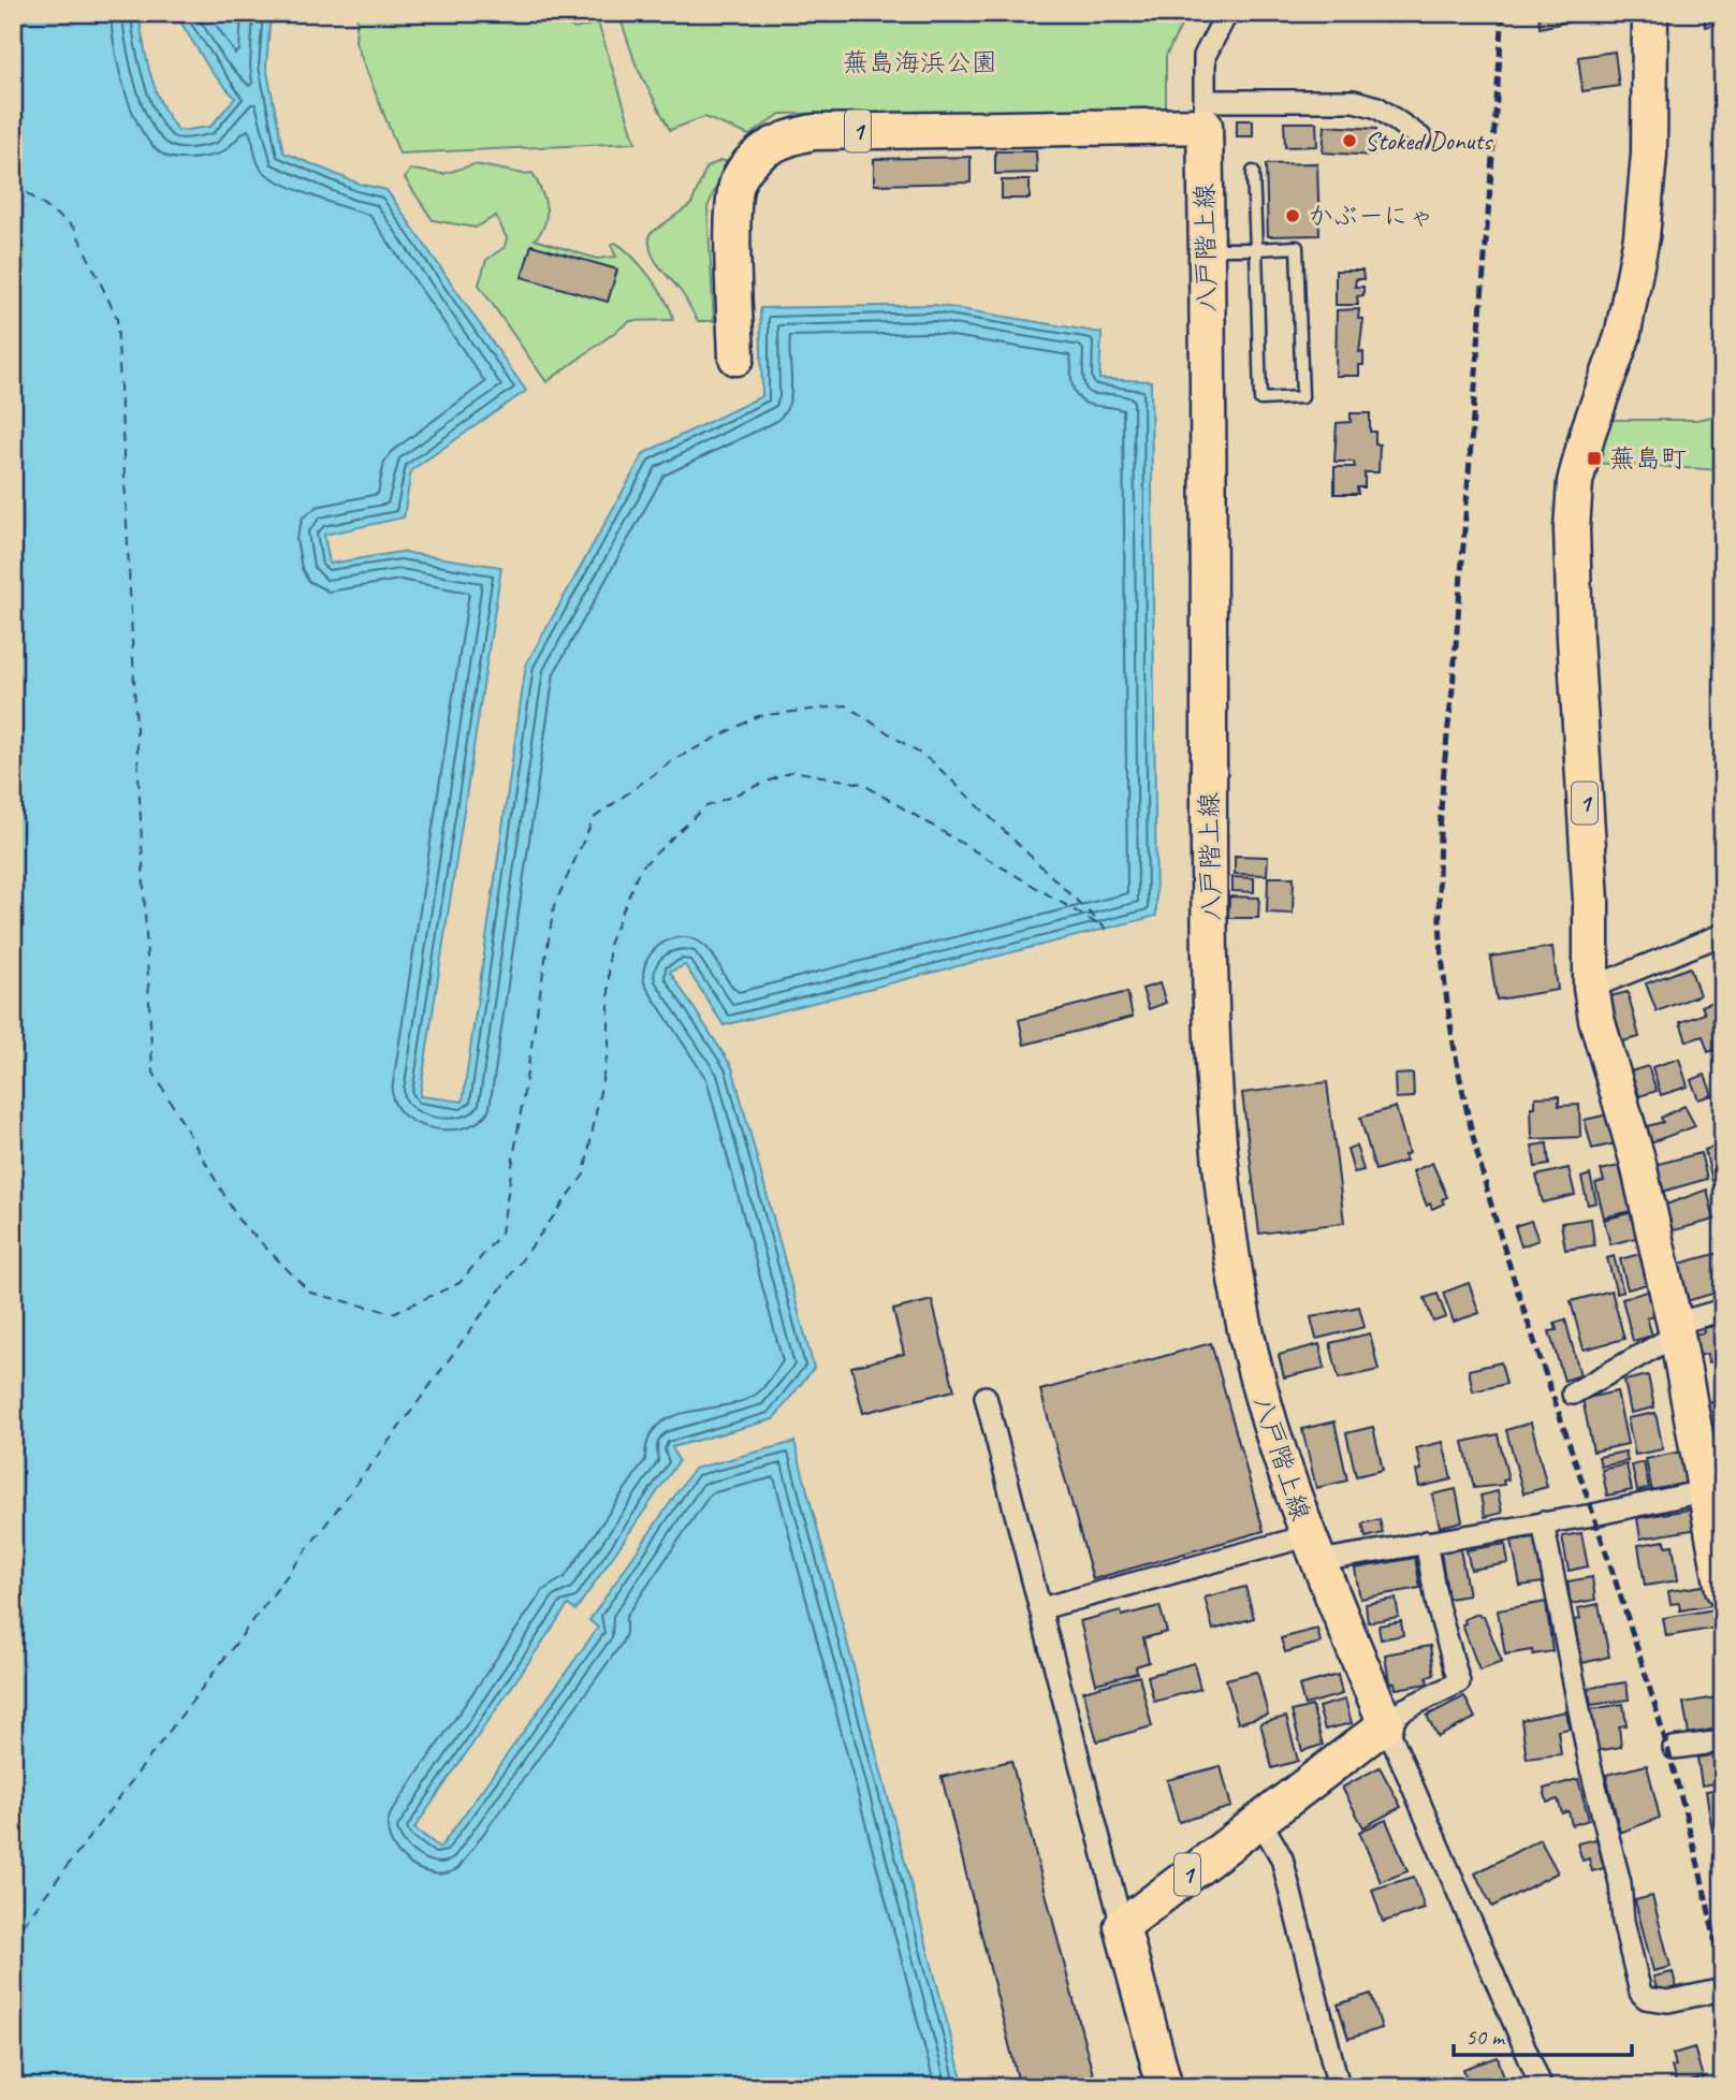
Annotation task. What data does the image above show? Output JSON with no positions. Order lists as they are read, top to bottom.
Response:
{
  "streets": {
    "main road": ["1", "八戸階上線"]
  },
  "crossings": [
    ["1", "八戸階上線"]
  ],
  "parks": ["蕪島海浜公園"],
  "places": {
    "other": ["Stoked Donuts", "かぶーにゃ"],
    "transit": ["蕪島町"]
  },
  "scale_bar": "50 m"
}
